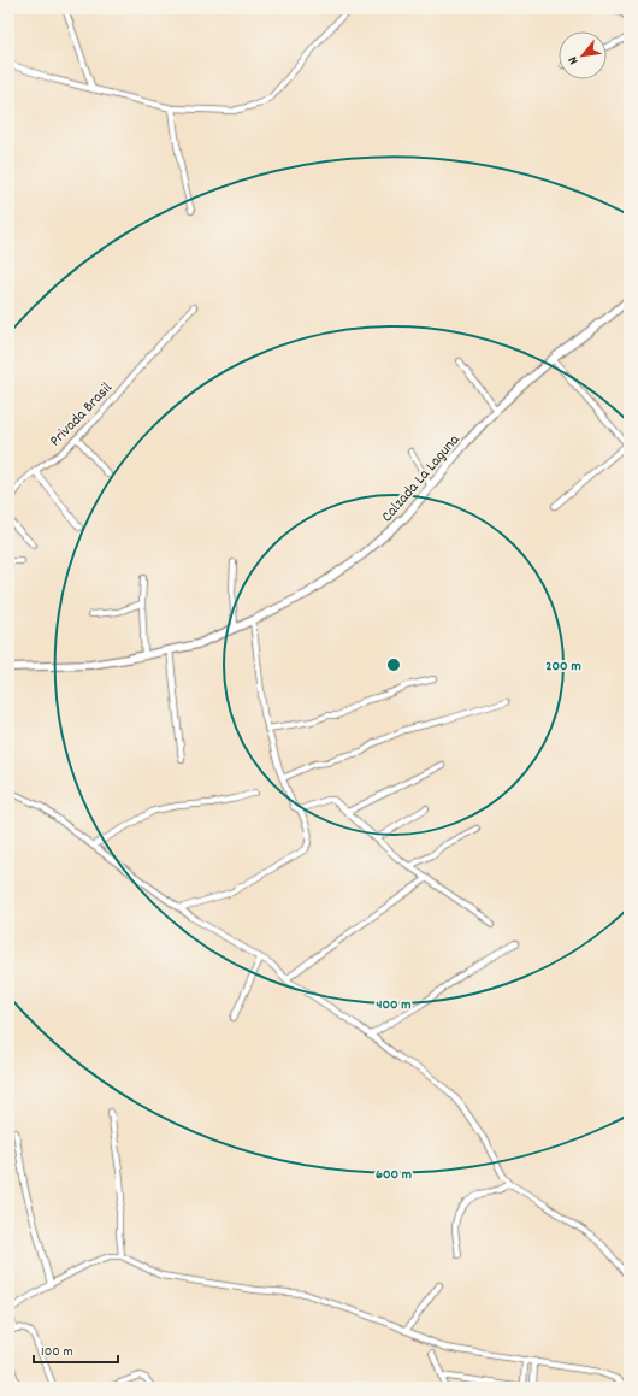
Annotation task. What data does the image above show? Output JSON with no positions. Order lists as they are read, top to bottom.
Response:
{
  "streets": {
    "street": ["Privada Brasil", "Calzada La Laguna"]
  },
  "scale_bar": "100 m",
  "north": "bottom left",
  "rings": ["200 m", "400 m", "600 m"]
}
